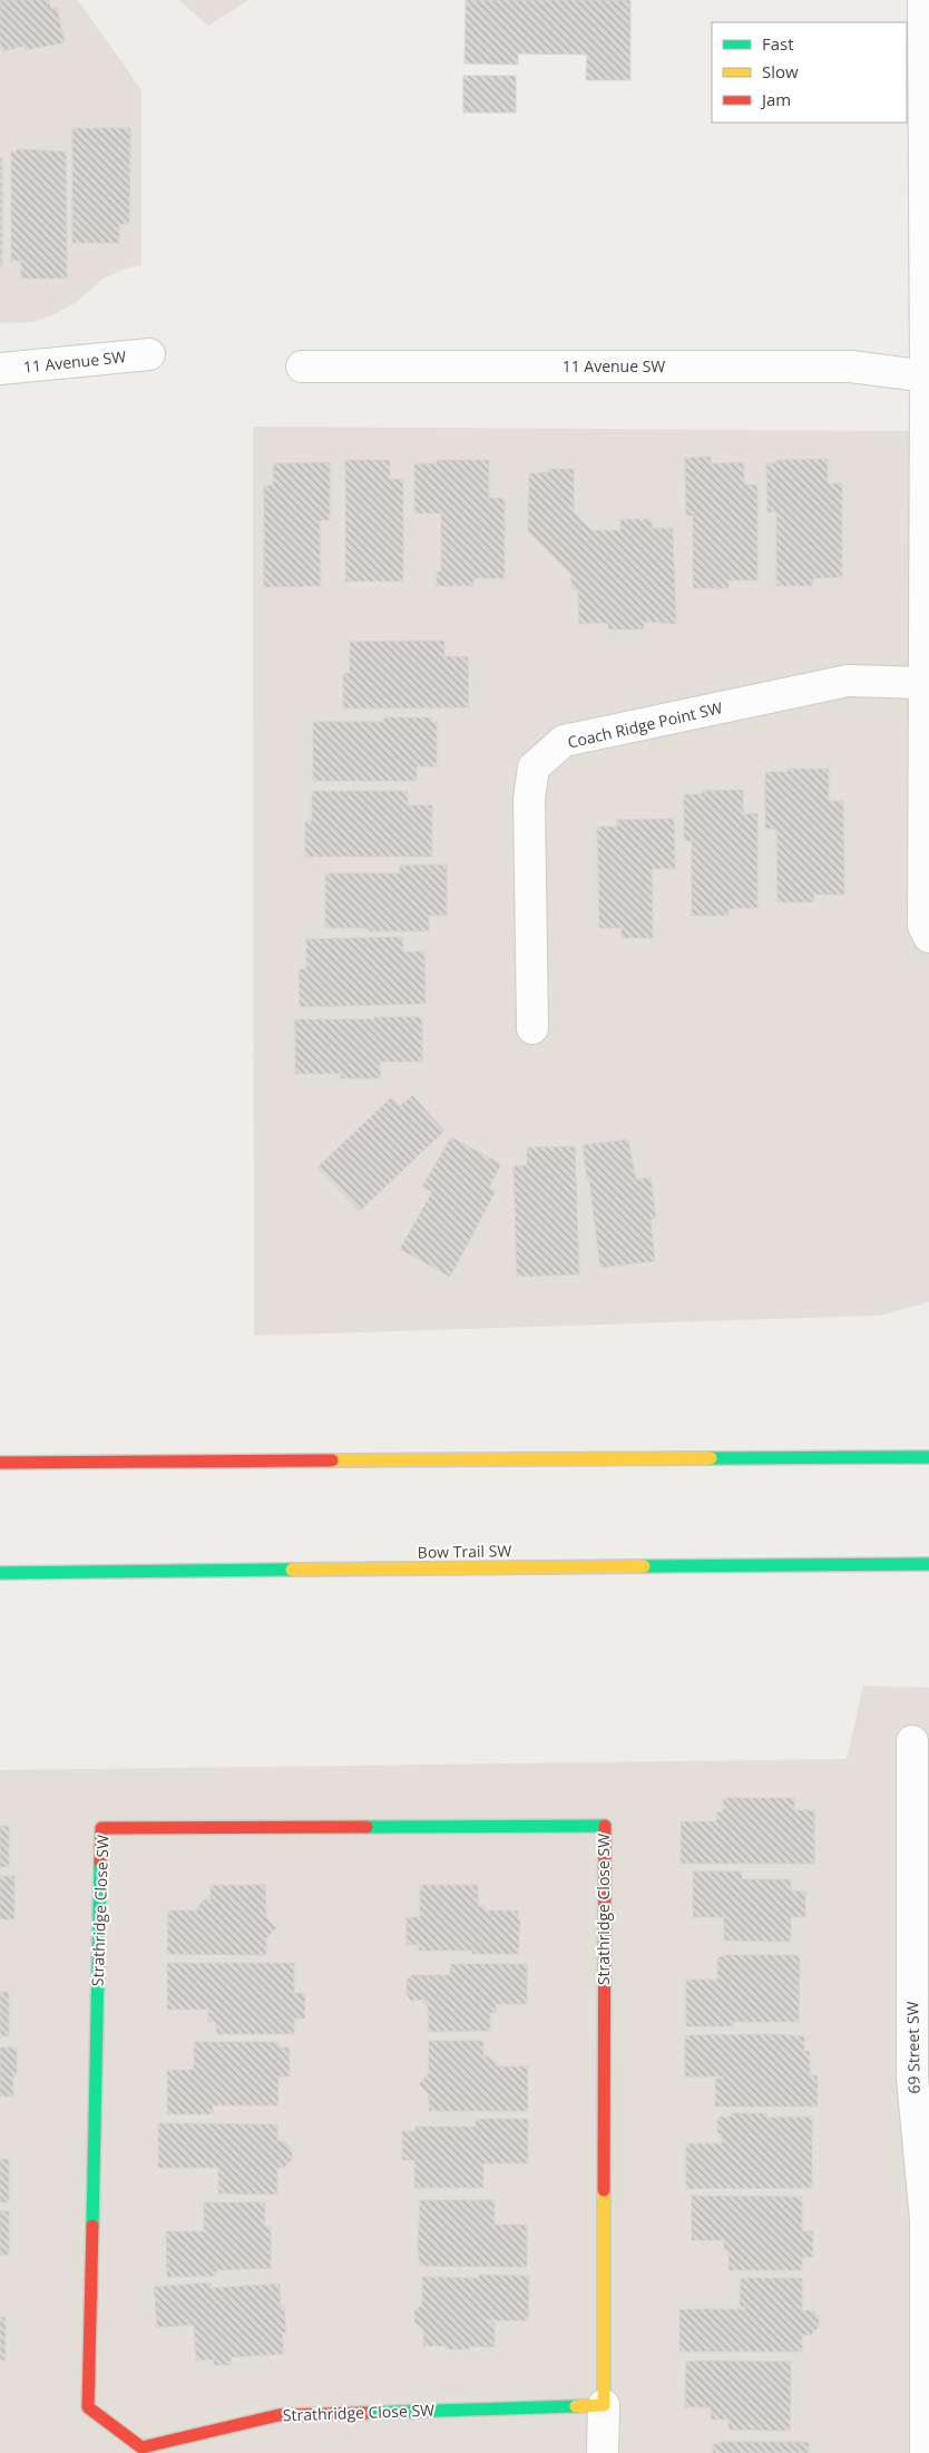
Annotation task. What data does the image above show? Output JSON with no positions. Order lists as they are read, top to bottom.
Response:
{
  "streets": {
    "street": [
      "11 Avenue SW",
      "Coach Ridge Point SW",
      "Bow Trail SW",
      "Strathridge Close SW",
      "69 Street SW"
    ]
  },
  "legend": ["Fast", "Slow", "Jam"]
}
